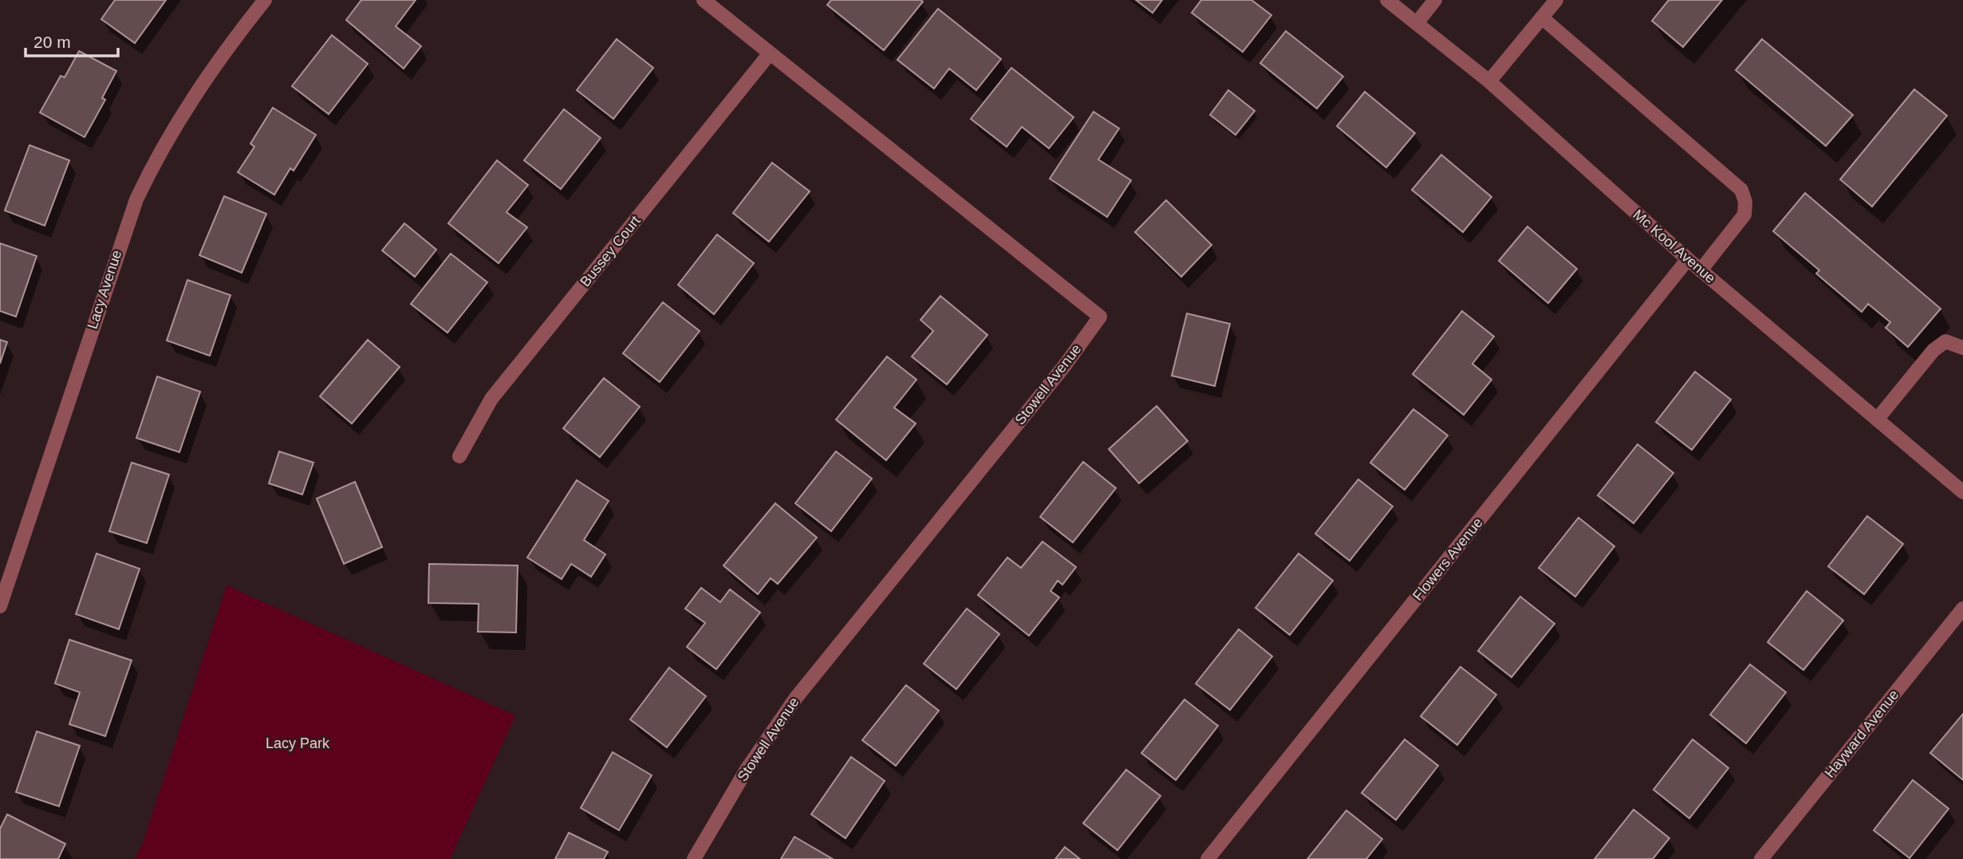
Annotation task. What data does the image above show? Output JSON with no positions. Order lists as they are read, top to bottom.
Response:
{
  "streets": {
    "street": [
      "Mc Kool Avenue",
      "Bussey Court",
      "Lacy Avenue",
      "Stowell Avenue",
      "Flowers Avenue",
      "Hayward Avenue"
    ]
  },
  "crossings": [
    ["Mc Kool Avenue", "Flowers Avenue"],
    ["Bussey Court", "Stowell Avenue"]
  ],
  "parks": ["Lacy Park"],
  "scale_bar": "20 m"
}
